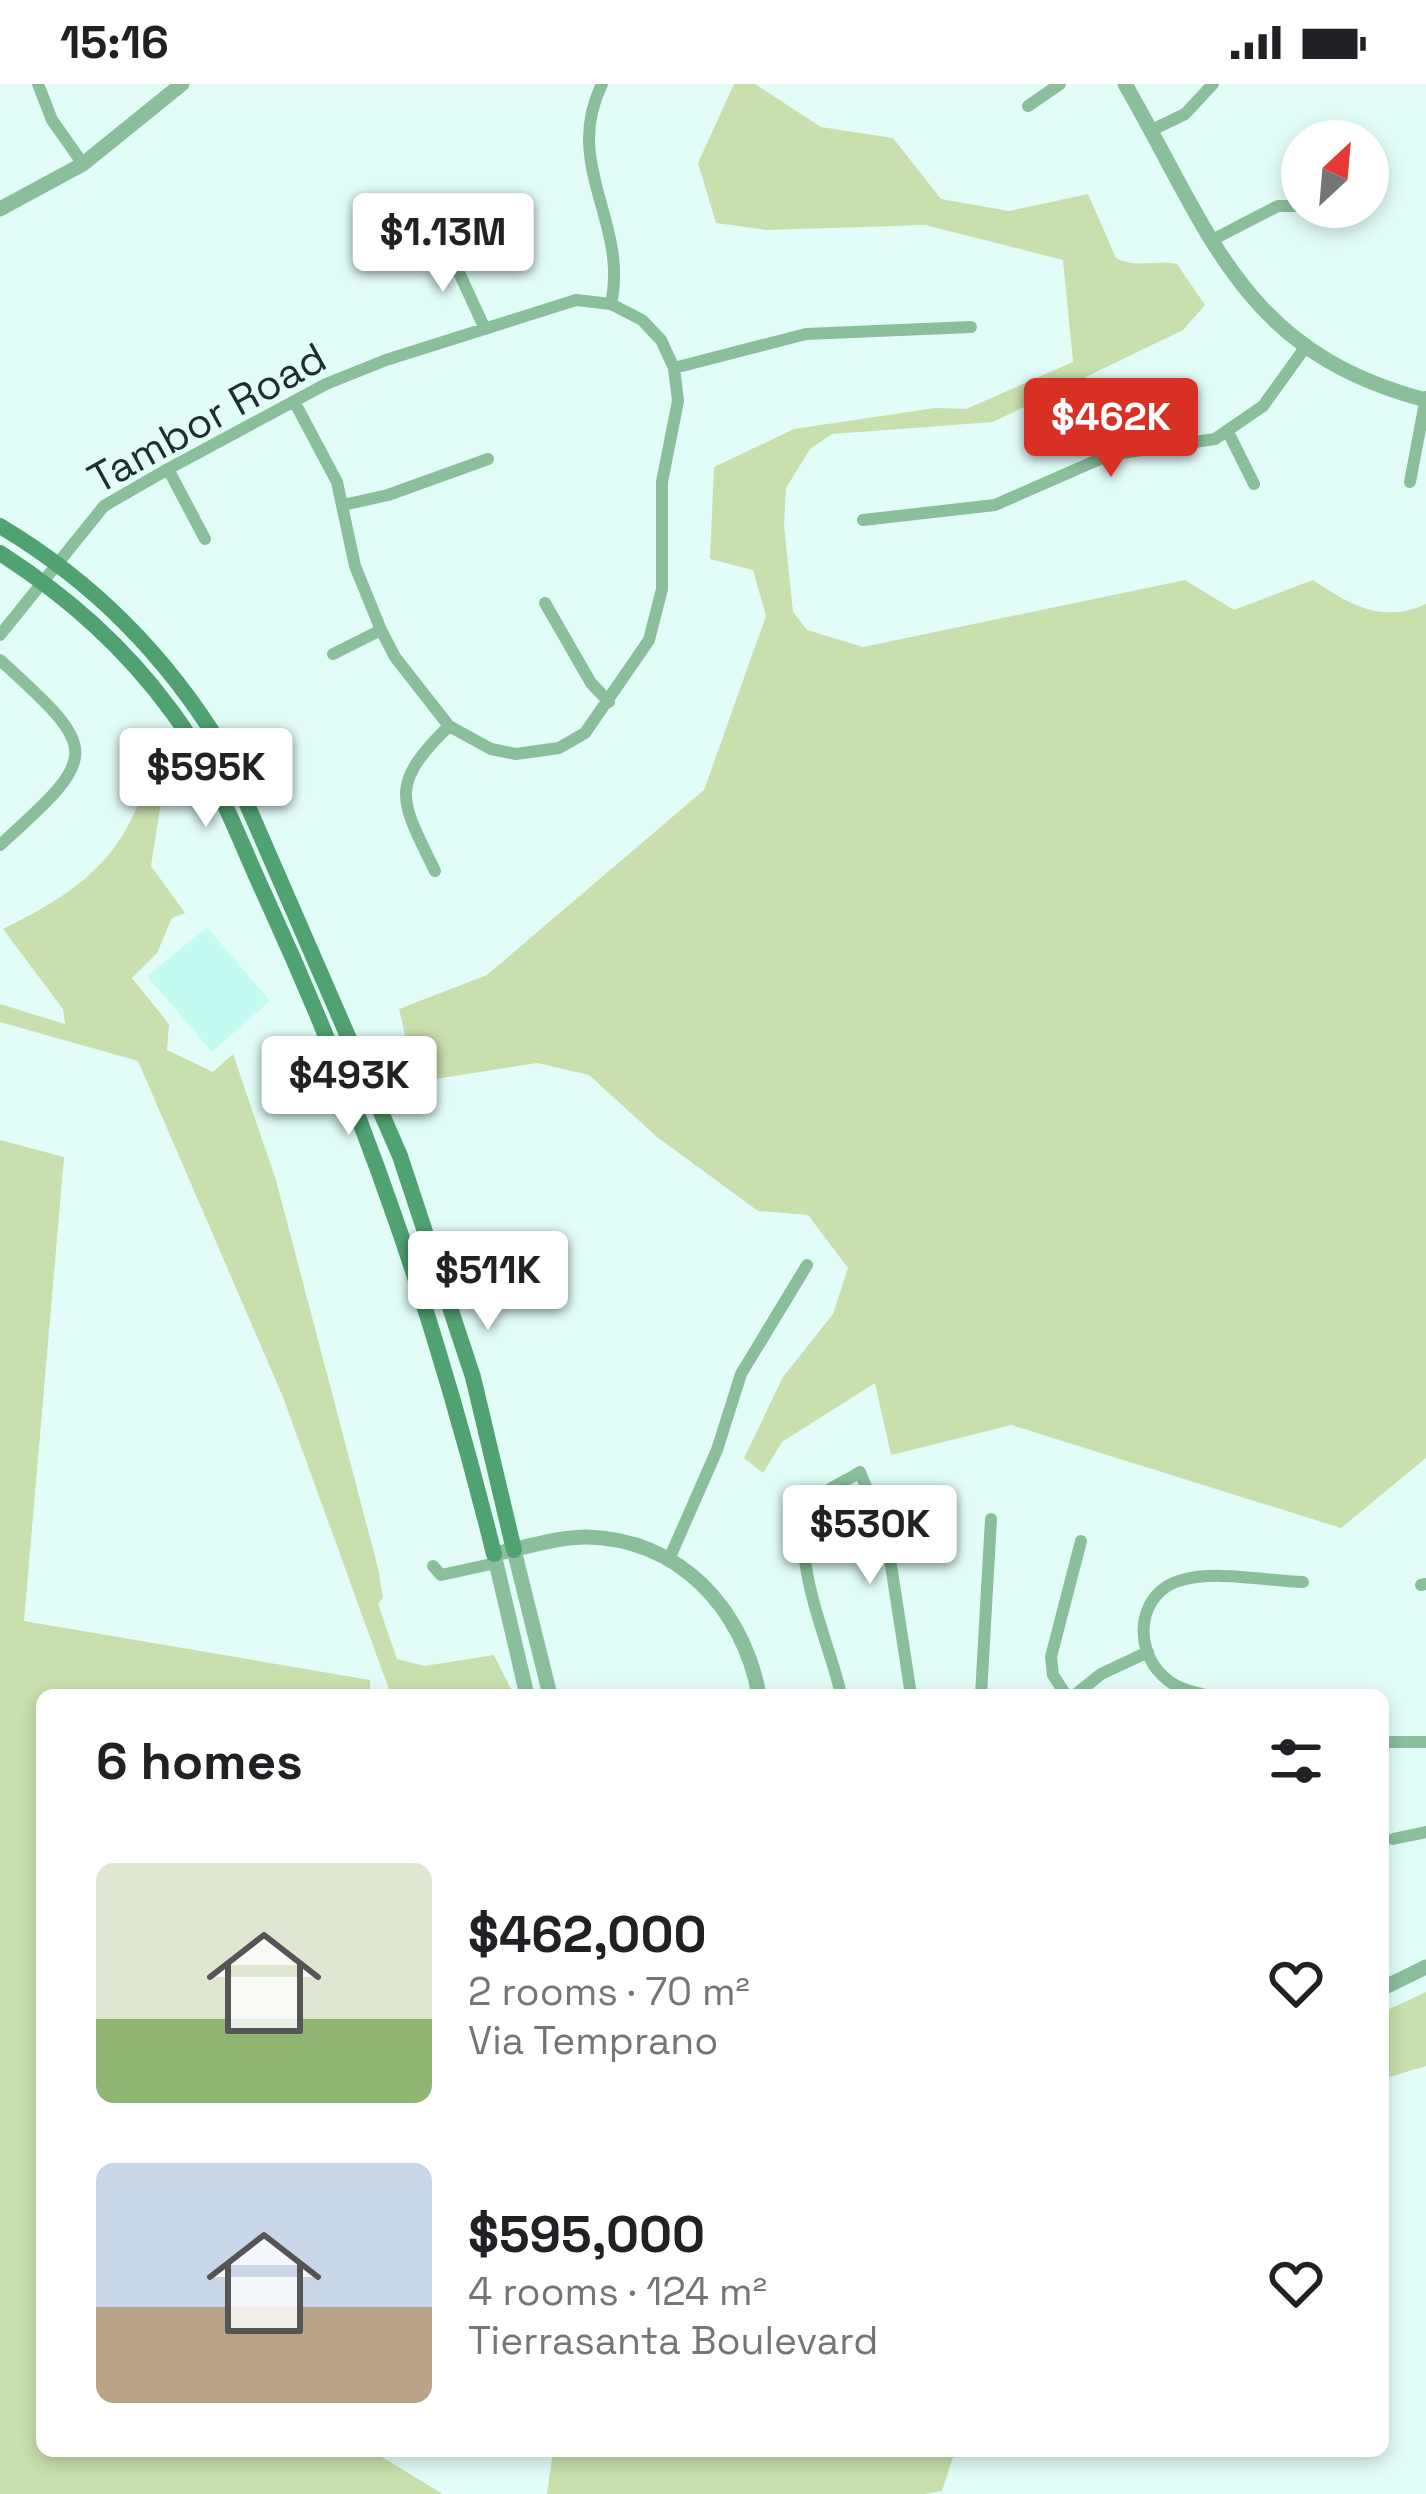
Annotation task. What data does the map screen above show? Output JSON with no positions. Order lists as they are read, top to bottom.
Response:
{
  "streets": {
    "street": ["Tambor Road"]
  },
  "north": "top right",
  "page": {
    "status": "15:16",
    "price": [
      "$1.13M",
      "$462K",
      "$595K",
      "$493K",
      "$511K",
      "$530K"
    ],
    "heading": "6 homes",
    "list": [
      {
        "name": "$462,000",
        "note": "2 rooms · 70 m² · Via Temprano"
      },
      {
        "name": "$595,000",
        "note": "4 rooms · 124 m² · Tierrasanta Boulevard"
      }
    ]
  }
}
